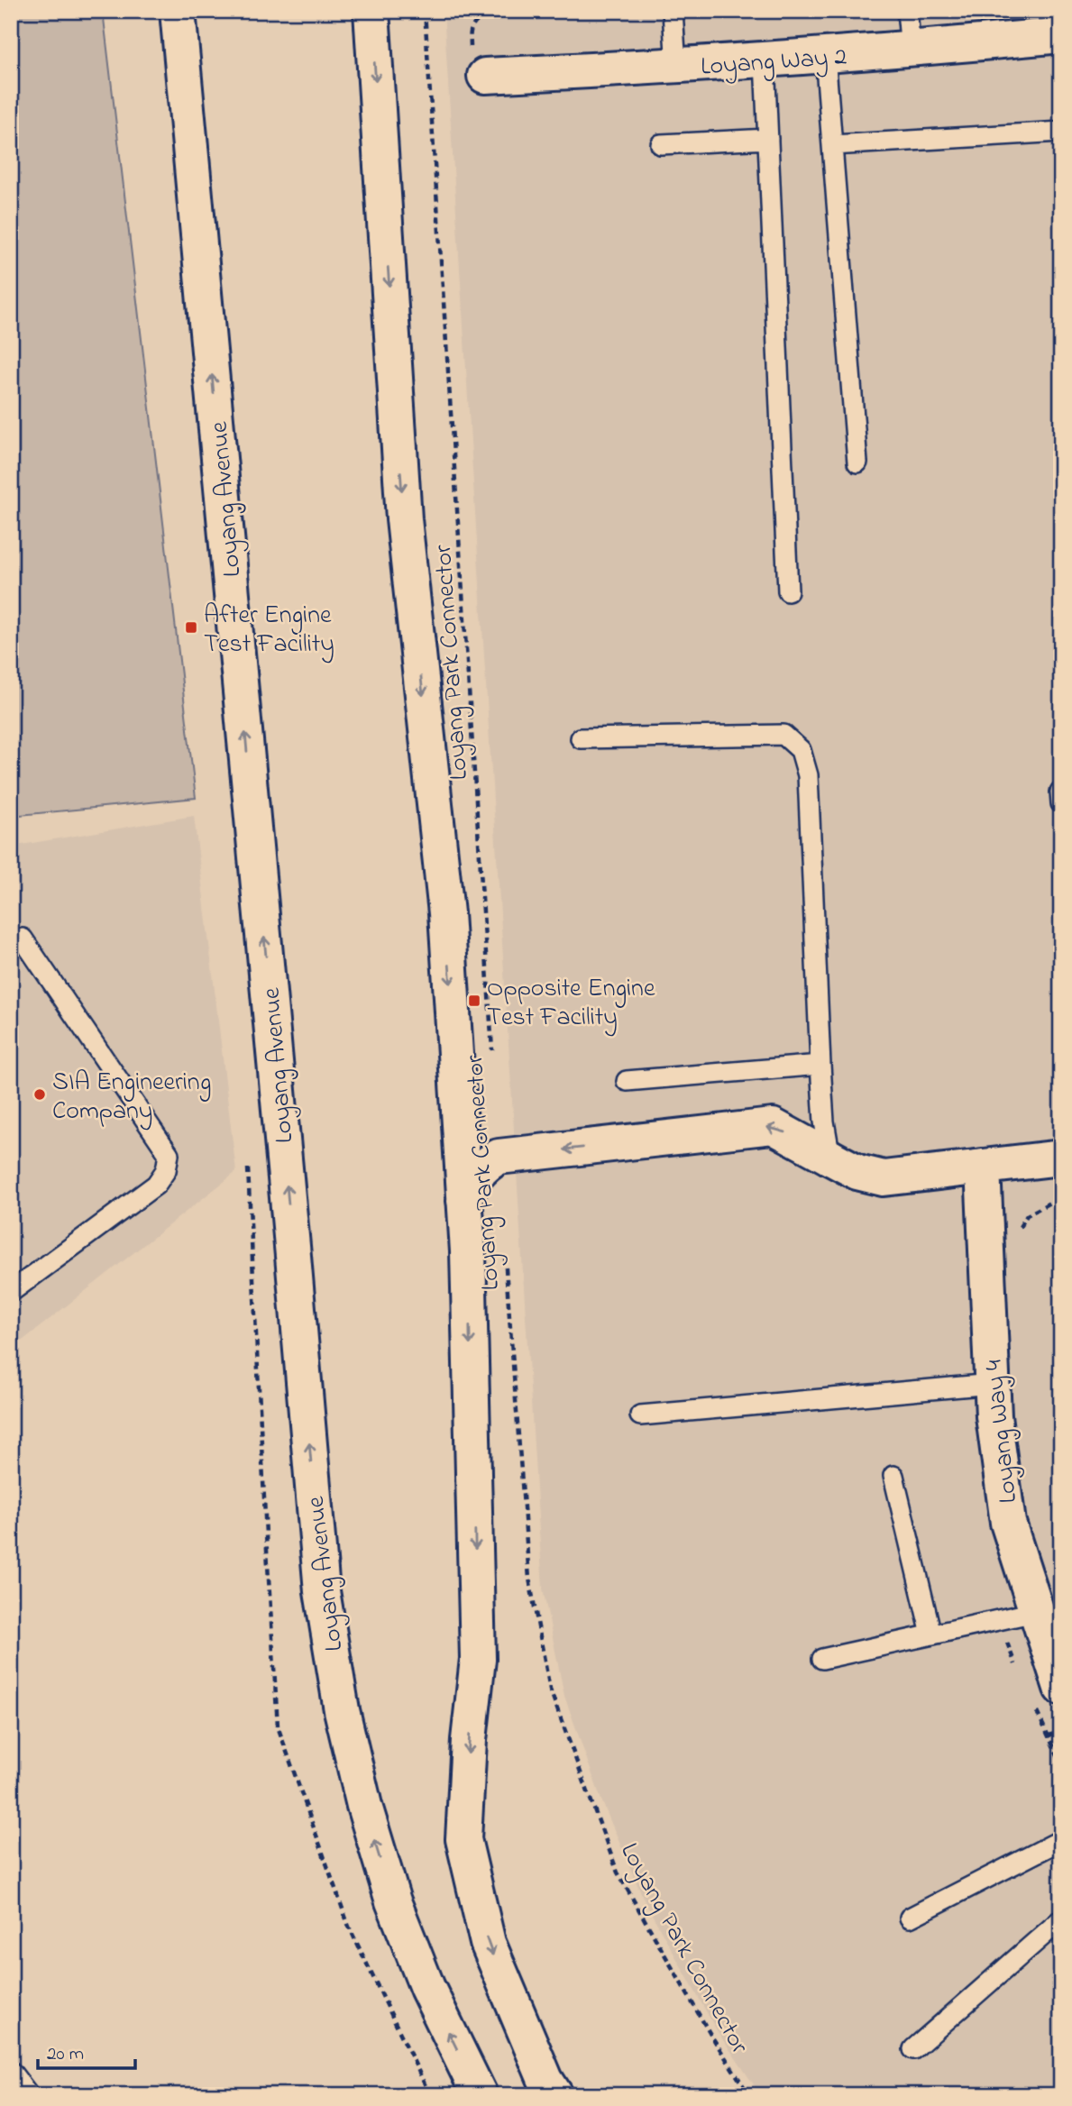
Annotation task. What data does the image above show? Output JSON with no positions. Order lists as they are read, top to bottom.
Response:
{
  "streets": {
    "main road": ["Loyang Way 2", "Loyang Avenue", "Loyang Way 4"],
    "path": ["Loyang Park Connector"]
  },
  "places": {
    "transit": ["After Engine Test Facility", "Opposite Engine Test Facility"],
    "other": ["SIA Engineering Company"]
  },
  "scale_bar": "20 m"
}
